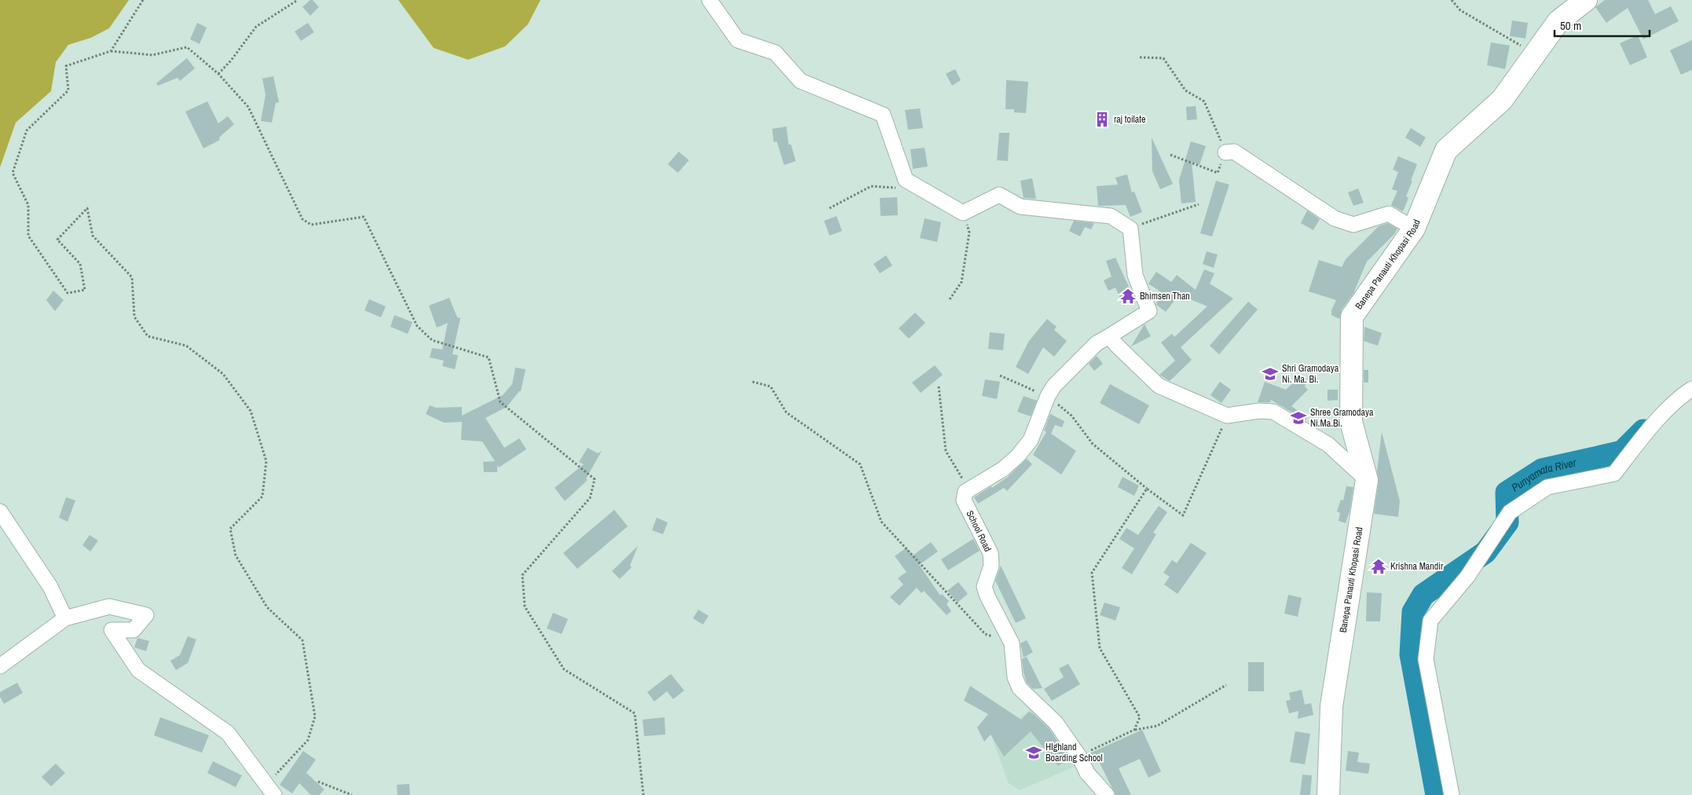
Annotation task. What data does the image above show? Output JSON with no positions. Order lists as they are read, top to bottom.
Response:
{
  "streets": {
    "main road": ["Banepa Panauti Khopasi Road"],
    "street": ["School Road"]
  },
  "water": ["Punyamata River"],
  "places": {
    "building": ["raj toilate"],
    "temple": ["Bhimsen Than", "Krishna Mandir"],
    "school or university": ["Shri Gramodaya Ni. Ma. Bi.", "Shree Gramodaya Ni.Ma.Bi.", "HIghland Boarding School"]
  },
  "scale_bar": "50 m"
}
